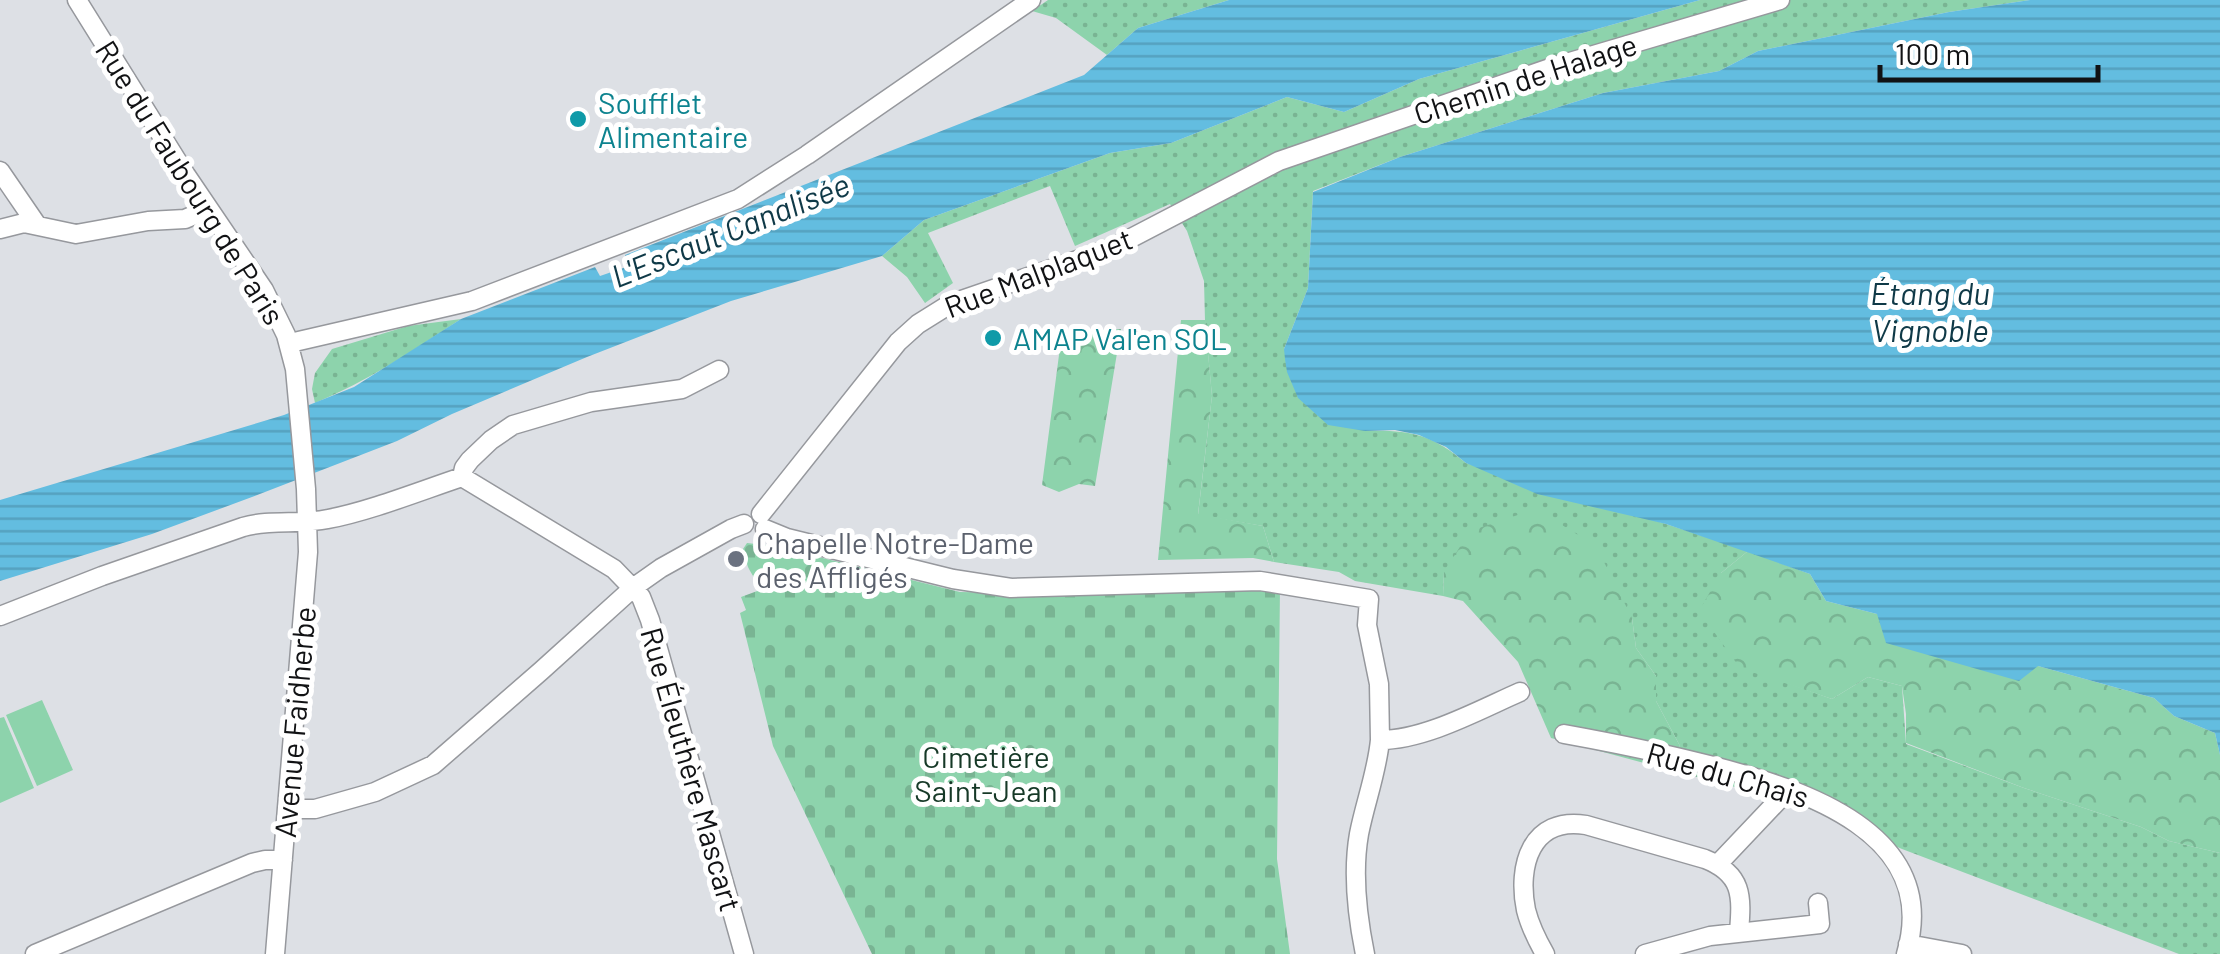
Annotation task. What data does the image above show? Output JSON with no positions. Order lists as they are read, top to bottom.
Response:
{
  "streets": {
    "street": [
      "Chemin de Halage",
      "Rue du Faubourg de Paris",
      "Rue Malplaquet",
      "Avenue Faidherbe",
      "Rue Éleuthère Mascart",
      "Rue du Chais"
    ]
  },
  "crossings": [
    ["Chemin de Halage", "Rue Malplaquet"],
    ["Rue du Faubourg de Paris", "Avenue Faidherbe"]
  ],
  "water": ["L'Escaut Canalisée", "Étang du Vignoble"],
  "parks": ["Cimetière Saint-Jean"],
  "places": ["Soufflet Alimentaire", "AMAP Val'en SOL", "Chapelle Notre-Dame des Affligés"],
  "scale_bar": "100 m"
}
